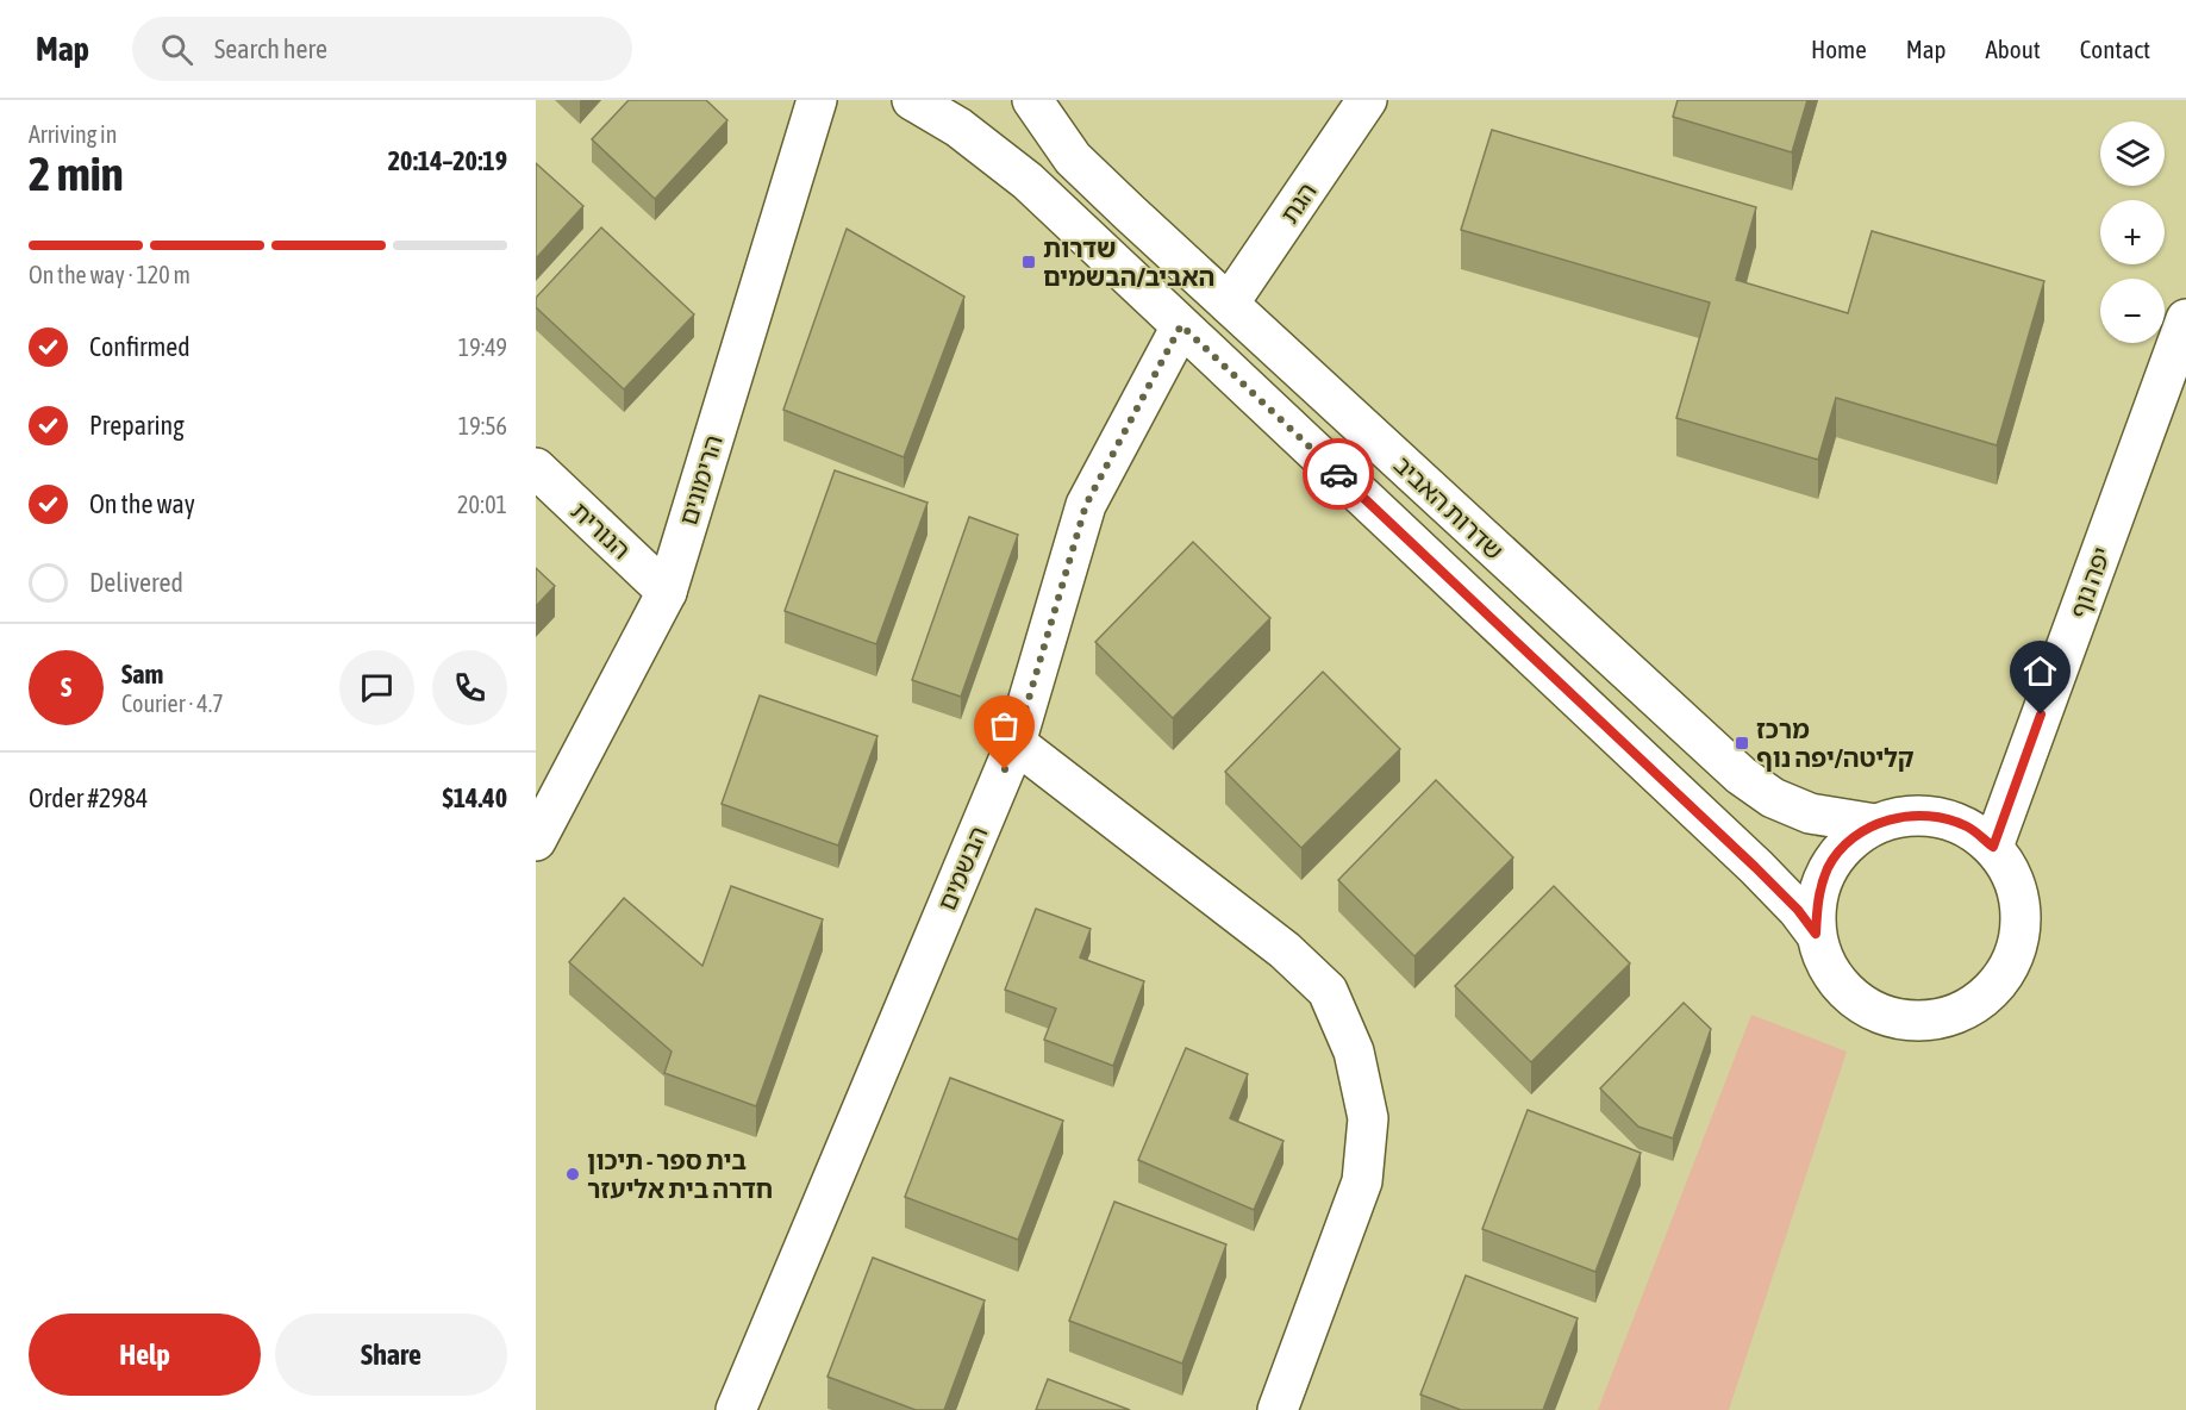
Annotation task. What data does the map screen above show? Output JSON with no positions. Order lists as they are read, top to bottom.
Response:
{
  "streets": {
    "street": [
      "הגת",
      "הרימונים",
      "שדרות האביב",
      "הנורית",
      "יפה נוף",
      "הבשמים"
    ]
  },
  "crossings": [
    ["הגת", "שדרות האביב"],
    ["הרימונים", "הנורית"],
    ["שדרות האביב", "יפה נוף"],
    ["שדרות האביב", "הבשמים"]
  ],
  "places": {
    "transit": ["שדרות האביב/הבשמים", "מרכז קליטה/יפה נוף"],
    "other": ["בית ספר - תיכון חדרה בית אליעזר"]
  },
  "page": {
    "header": "Map",
    "search": "Search here",
    "nav": [
      "Home",
      "Map",
      "About",
      "Contact"
    ],
    "heading": ["2 min", "Arriving in", "20:14–20:19"],
    "panel": [
      "Sam",
      "Courier · 4.7",
      "Order #2984",
      "$14.40"
    ],
    "map_buttons": ["+", "−"],
    "bar": "On the way · 120 m",
    "list": [
      ["Confirmed", "19:49"],
      ["Preparing", "19:56"],
      ["On the way", "20:01"],
      "Delivered"
    ],
    "round": "S",
    "buttons": ["Help", "Share"]
  }
}
